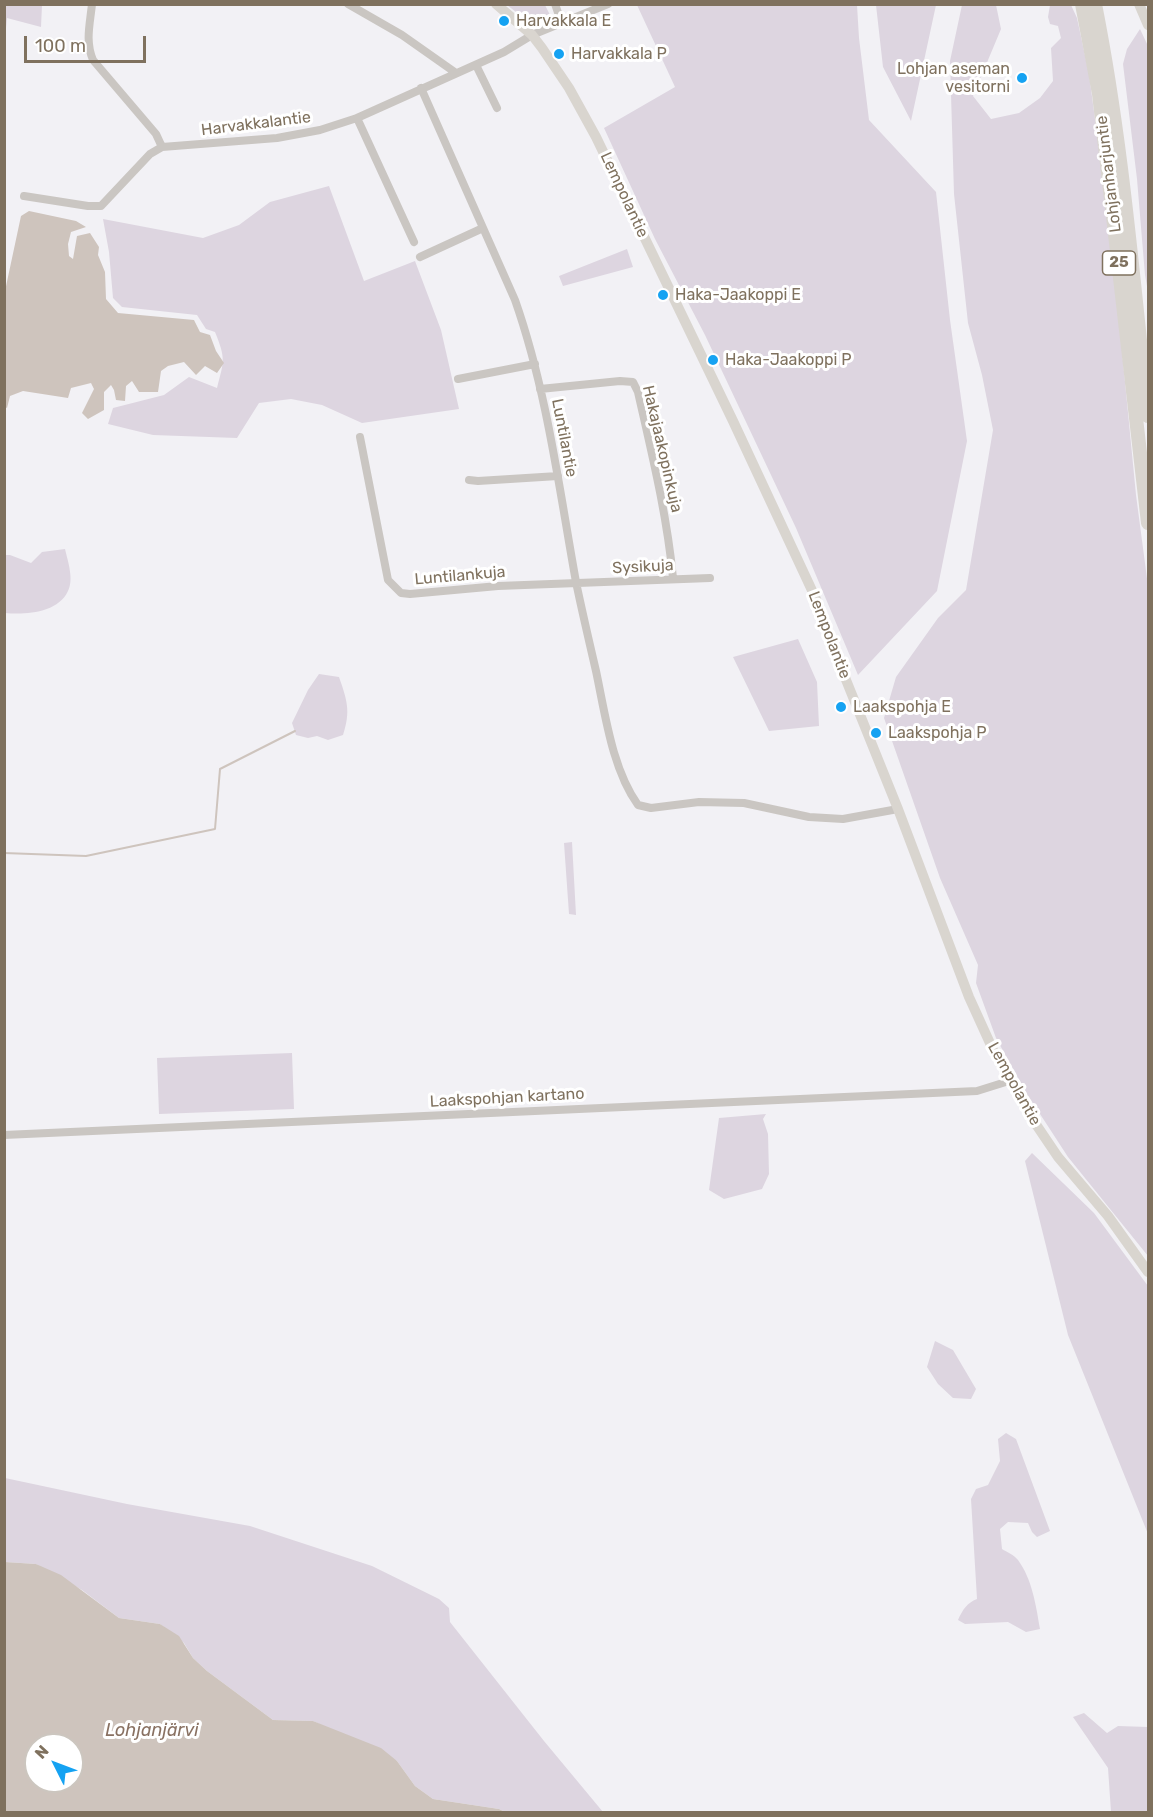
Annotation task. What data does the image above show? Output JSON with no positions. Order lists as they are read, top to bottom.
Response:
{
  "streets": {
    "highway": ["Lohjanharjuntie", "25"],
    "street": [
      "Harvakkalantie",
      "Lempolantie",
      "Luntilantie",
      "Hakajaakopinkuja",
      "Sysikuja",
      "Luntilankuja",
      "Laakspohjan kartano"
    ]
  },
  "crossings": [
    ["Harvakkalantie", "Lempolantie"],
    ["Harvakkalantie", "Luntilantie"],
    ["Lempolantie", "Luntilantie"],
    ["Lempolantie", "Laakspohjan kartano"],
    ["Luntilantie", "Hakajaakopinkuja"],
    ["Luntilantie", "Sysikuja"],
    ["Luntilantie", "Luntilankuja"],
    ["Hakajaakopinkuja", "Sysikuja"],
    ["Sysikuja", "Luntilankuja"]
  ],
  "water": ["Lohjanjärvi"],
  "places": [
    "Harvakkala E",
    "Harvakkala P",
    "Lohjan aseman vesitorni",
    "Haka-Jaakoppi E",
    "Haka-Jaakoppi P",
    "Laakspohja E",
    "Laakspohja P"
  ],
  "scale_bar": "100 m",
  "north": "top left"
}
